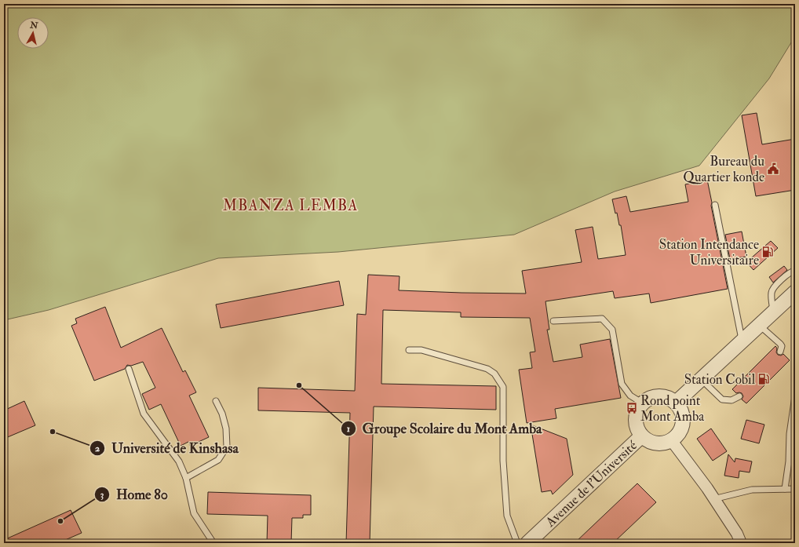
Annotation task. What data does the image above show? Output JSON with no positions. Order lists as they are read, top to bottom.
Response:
{
  "streets": {
    "street": ["Avenue de l'Université"]
  },
  "districts": ["MBANZA LEMBA"],
  "places": {
    "public building": ["Bureau du Quartier konde"],
    "fuel station": ["Station Intendance Universitaire", "Station Cobil"],
    "other": ["Groupe Scolaire du Mont Amba", "Université de Kinshasa", "Home 80"],
    "bus stop": ["Rond point Mont Amba"]
  },
  "north": "top"
}
